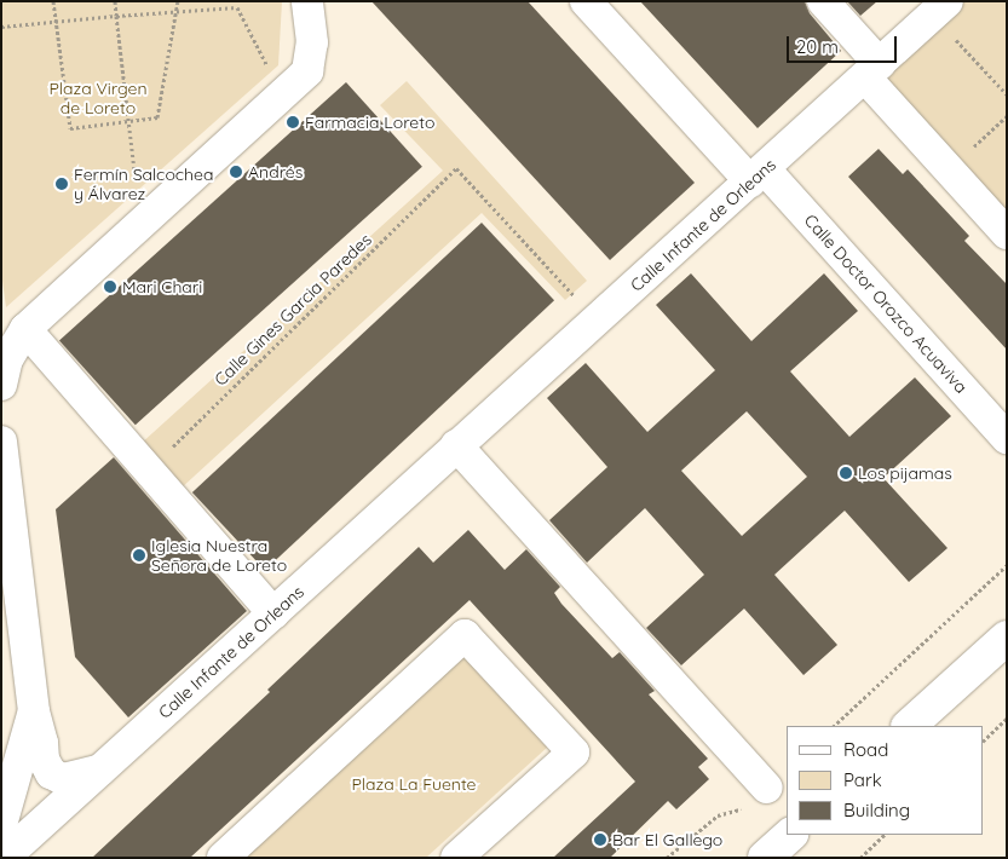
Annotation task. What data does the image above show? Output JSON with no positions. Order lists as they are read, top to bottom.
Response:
{
  "streets": {
    "street": ["Calle Infante de Orleans", "Calle Doctor Orozco Acuaviva"],
    "path": ["Calle Gines Garcia Paredes"]
  },
  "crossings": [
    ["Calle Infante de Orleans", "Calle Doctor Orozco Acuaviva"],
    ["Calle Infante de Orleans", "Calle Gines Garcia Paredes"]
  ],
  "parks": ["Plaza Virgen de Loreto", "Plaza La Fuente"],
  "places": [
    "Farmacia Loreto",
    "Andrés",
    "Fermín Salcochea y Álvarez",
    "Mari Chari",
    "Los pijamas",
    "Iglesia Nuestra Señora de Loreto",
    "Bar El Gallego"
  ],
  "legend": ["Road", "Park", "Building"],
  "scale_bar": "20 m"
}
